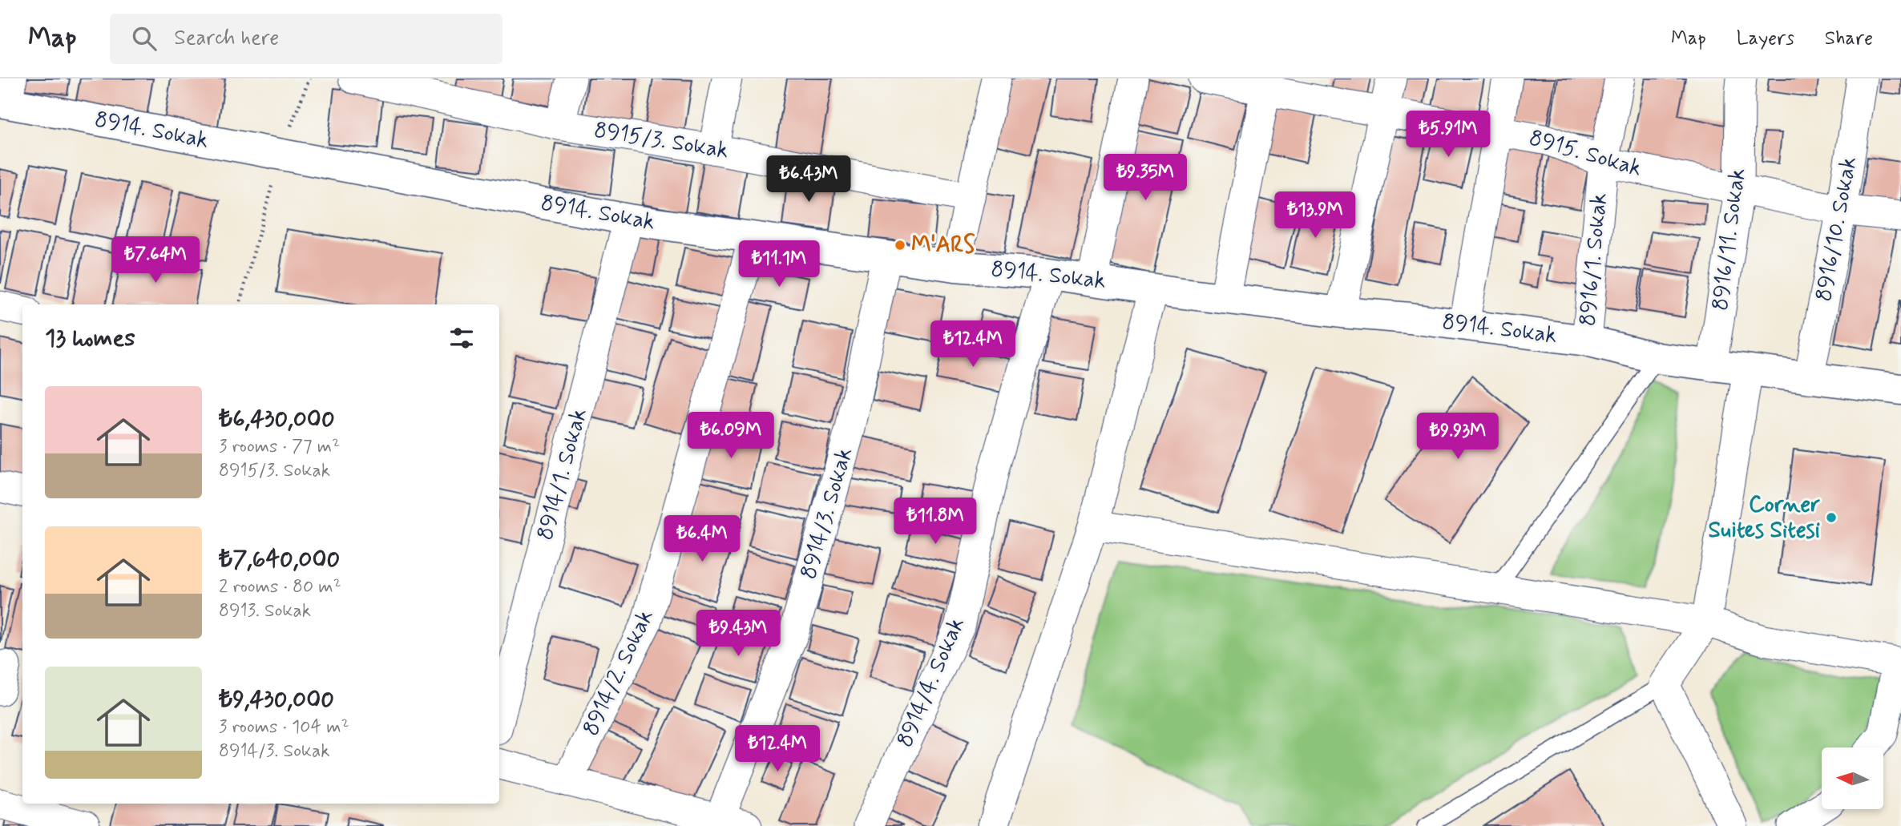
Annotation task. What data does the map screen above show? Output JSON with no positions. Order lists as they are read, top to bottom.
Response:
{
  "streets": {
    "street": [
      "8914. Sokak",
      "8915/3. Sokak",
      "8915. Sokak",
      "8916/10. Sokak",
      "8916/11. Sokak",
      "8916/1. Sokak",
      "8914/1. Sokak",
      "8914/3. Sokak",
      "8914/2. Sokak",
      "8914/4. Sokak"
    ]
  },
  "crossings": [
    ["8914. Sokak", "8916/10. Sokak"],
    ["8914. Sokak", "8916/11. Sokak"],
    ["8914. Sokak", "8916/1. Sokak"],
    ["8914. Sokak", "8914/1. Sokak"],
    ["8914. Sokak", "8914/3. Sokak"],
    ["8914. Sokak", "8914/2. Sokak"],
    ["8914. Sokak", "8914/4. Sokak"],
    ["8915. Sokak", "8916/10. Sokak"],
    ["8915. Sokak", "8916/11. Sokak"],
    ["8915. Sokak", "8916/1. Sokak"]
  ],
  "places": ["M'ARS", "Corner Suites Sitesi"],
  "north": "left",
  "page": {
    "header": "Map",
    "search": "Search here",
    "nav": ["Map", "Layers", "Share"],
    "price": [
      "₺5.91M",
      "₺9.35M",
      "₺6.43M",
      "₺13.9M",
      "₺7.64M",
      "₺11.1M",
      "₺12.4M",
      "₺6.09M",
      "₺9.93M",
      "₺11.8M",
      "₺6.4M",
      "₺9.43M",
      "₺12.4M"
    ],
    "heading": "13 homes",
    "list": [
      {
        "name": "₺6,430,000",
        "note": "3 rooms · 77 m² · 8915/3. Sokak"
      },
      {
        "name": "₺7,640,000",
        "note": "2 rooms · 80 m² · 8913. Sokak"
      },
      {
        "name": "₺9,430,000",
        "note": "3 rooms · 104 m² · 8914/3. Sokak"
      }
    ]
  }
}
